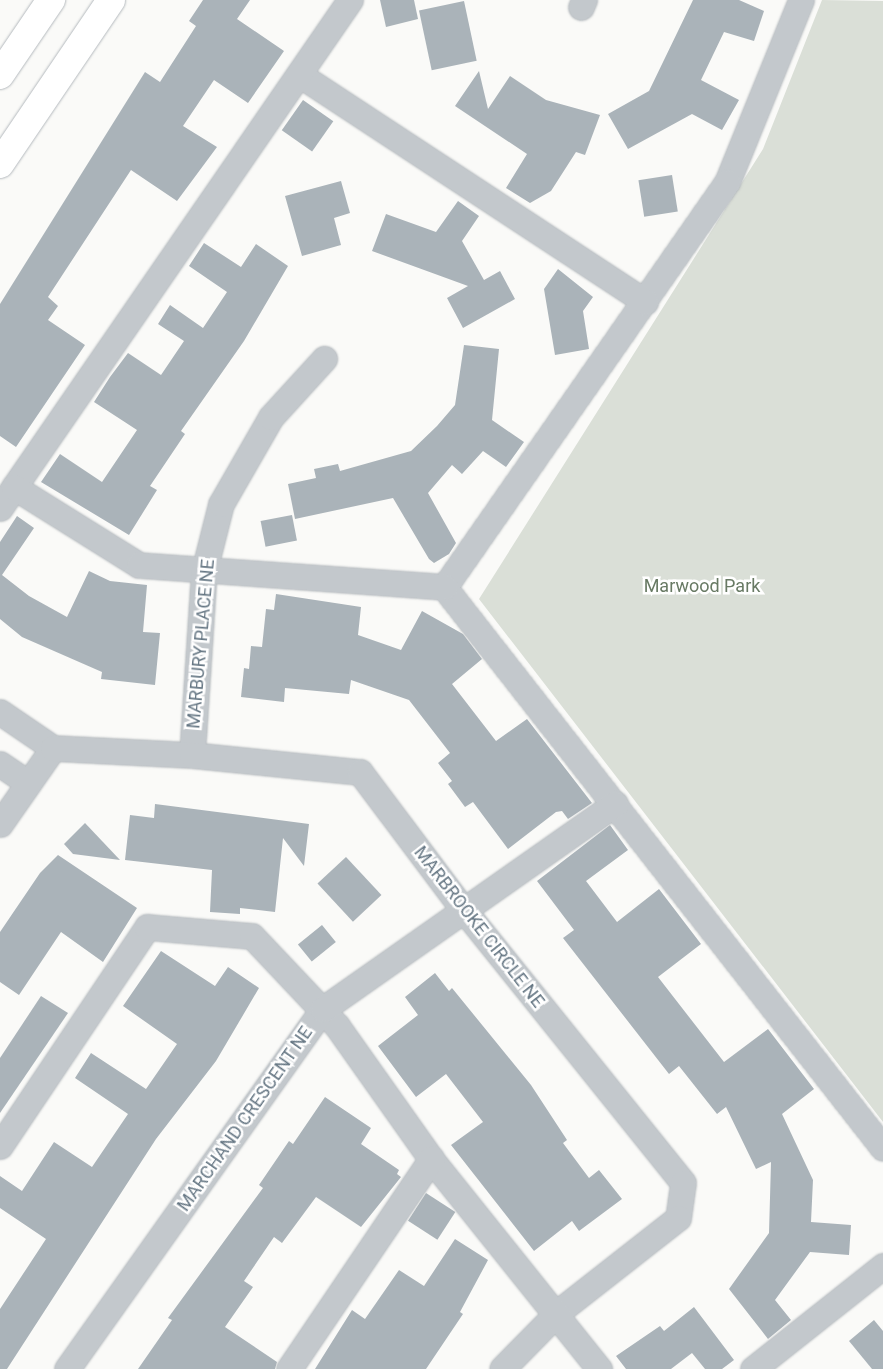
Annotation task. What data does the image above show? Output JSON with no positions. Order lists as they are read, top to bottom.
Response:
{
  "streets": {
    "street": ["MARBURY PLACE NE", "MARBROOKE CIRCLE NE", "MARCHAND CRESCENT NE"]
  },
  "crossings": [
    ["MARBURY PLACE NE", "MARBROOKE CIRCLE NE"],
    ["MARBROOKE CIRCLE NE", "MARCHAND CRESCENT NE"]
  ],
  "parks": ["Marwood Park"]
}
